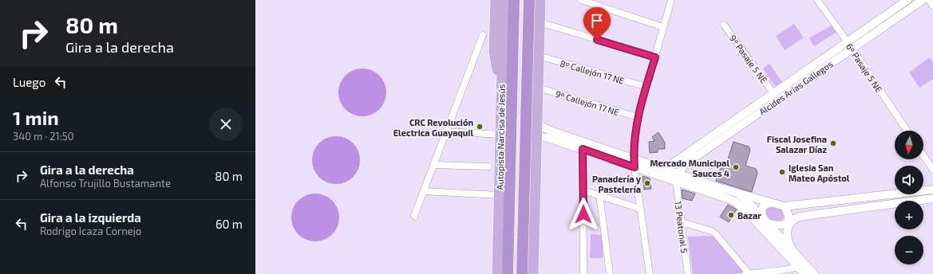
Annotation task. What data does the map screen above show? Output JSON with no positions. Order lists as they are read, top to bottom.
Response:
{
  "streets": {
    "highway": ["Autopista Narcisa de Jesús"],
    "street": [
      "9º Pasaje 5 NE",
      "6º Pasaje 5 NE",
      "8º Callejón 17 NE",
      "Alcides Arias Gallegos",
      "9º Callejón 17 NE",
      "13 Peatonal 5"
    ]
  },
  "crossings": [
    ["9º Pasaje 5 NE", "Alcides Arias Gallegos"],
    ["6º Pasaje 5 NE", "Alcides Arias Gallegos"],
    ["Alcides Arias Gallegos", "13 Peatonal 5"]
  ],
  "places": [
    "CRC Revolución Electrica Guayaquil",
    "Fiscal Josefina Salazar Díaz",
    "Mercado Municipal Sauces 4",
    "Iglesia San Mateo Apóstol",
    "Panadería y Pastelería",
    "Bazar"
  ],
  "north": "bottom",
  "page": {
    "turn": ["80 m", "Gira a la derecha"],
    "then": "Luego",
    "heading": ["1 min", "340 m · 21:50"],
    "map_buttons": ["+", "−"],
    "list": [
      {
        "name": "Gira a la derecha",
        "note": "Alfonso Trujillo Bustamante",
        "value": "80 m"
      },
      {
        "name": "Gira a la izquierda",
        "note": "Rodrigo Icaza Cornejo",
        "value": "60 m"
      }
    ]
  }
}
